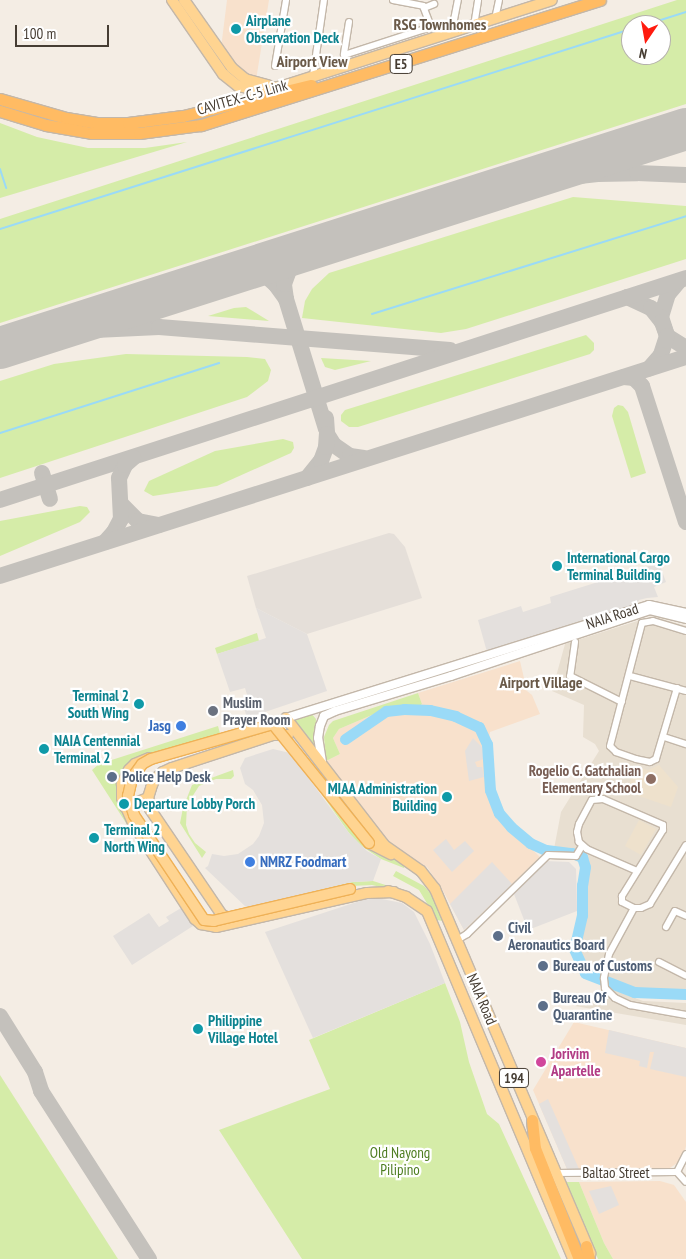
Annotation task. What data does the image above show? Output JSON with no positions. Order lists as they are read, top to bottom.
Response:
{
  "streets": {
    "highway": ["E5", "CAVITEX–C-5 Link"],
    "main road": ["NAIA Road", "194"],
    "street": ["Baltao Street"]
  },
  "crossings": [
    ["NAIA Road", "Baltao Street"]
  ],
  "districts": ["RSG Townhomes", "Airport View", "Airport Village"],
  "parks": ["Old Nayong Pilipino"],
  "places": [
    "Airplane Observation Deck",
    "International Cargo Terminal Building",
    "Terminal 2 South Wing",
    "Muslim Prayer Room",
    "Jasg",
    "NAIA Centennial Terminal 2",
    "Police Help Desk",
    "Rogelio G. Gatchalian Elementary School",
    "MIAA Administration Building",
    "Departure Lobby Porch",
    "Terminal 2 North Wing",
    "NMRZ Foodmart",
    "Civil Aeronautics Board",
    "Bureau of Customs",
    "Bureau Of Quarantine",
    "Philippine Village Hotel",
    "Jorivim Apartelle"
  ],
  "scale_bar": "100 m",
  "north": "bottom"
}
